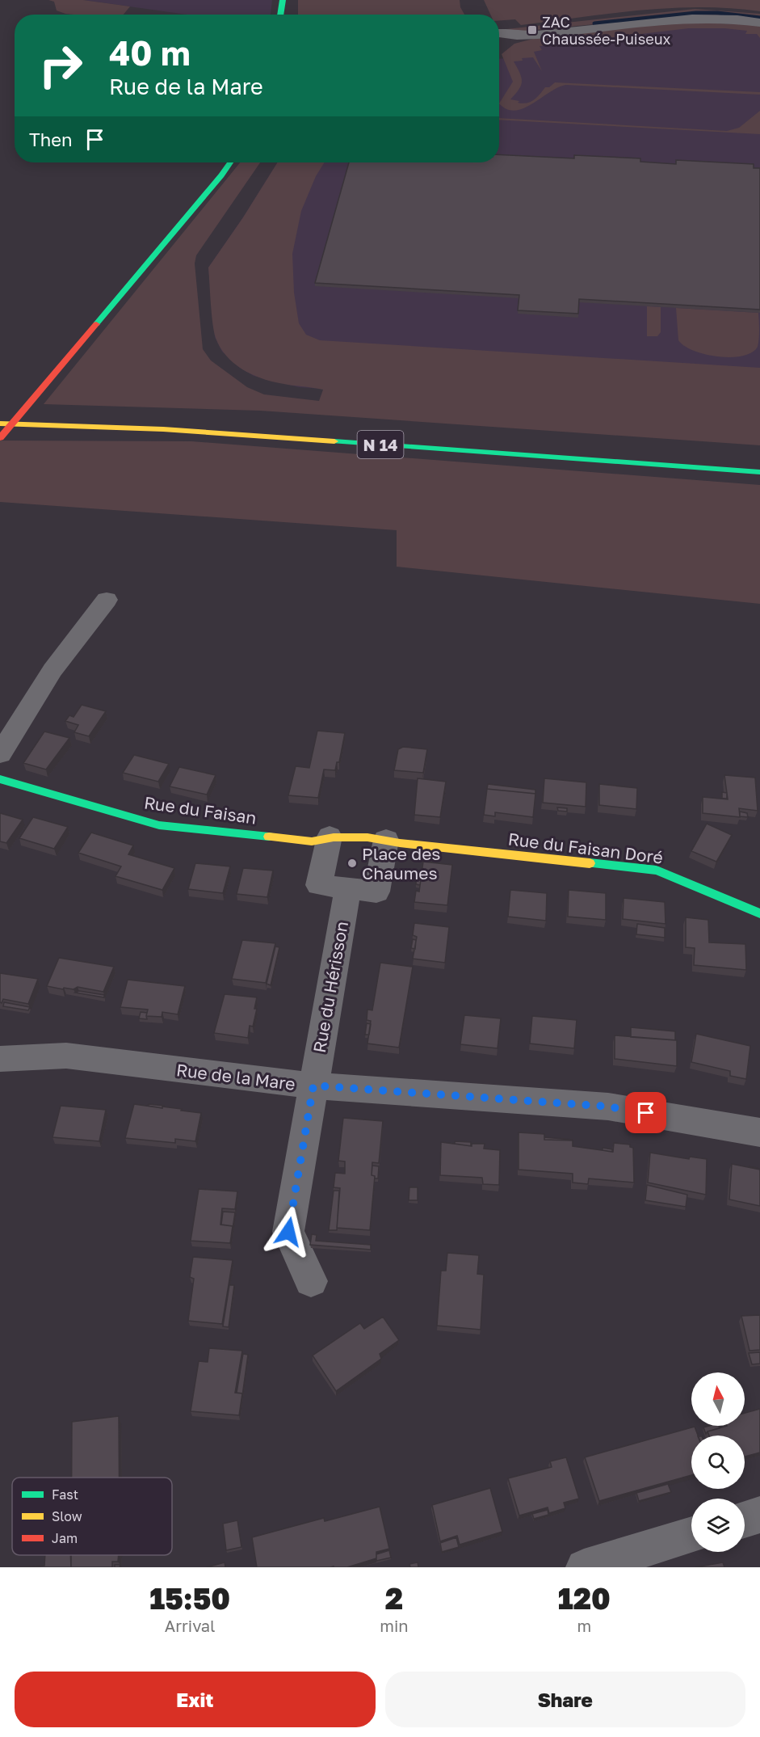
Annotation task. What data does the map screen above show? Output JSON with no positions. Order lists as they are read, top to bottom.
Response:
{
  "streets": {
    "main road": ["N 14", "Rue du Faisan", "Rue du Faisan Doré"],
    "street": ["Rue du Hérisson", "Rue de la Mare"]
  },
  "crossings": [
    ["Rue du Faisan", "Rue du Faisan Doré"],
    ["Rue du Hérisson", "Rue de la Mare"]
  ],
  "places": {
    "transit": ["ZAC Chaussée-Puiseux"],
    "other": ["Place des Chaumes"]
  },
  "legend": ["Fast", "Slow", "Jam"],
  "north": "top",
  "page": {
    "turn": ["40 m", "Rue de la Mare"],
    "then": "Then",
    "eta": [
      "15:50",
      "Arrival",
      "2",
      "min",
      "120",
      "m"
    ],
    "buttons": ["Exit", "Share"]
  }
}
